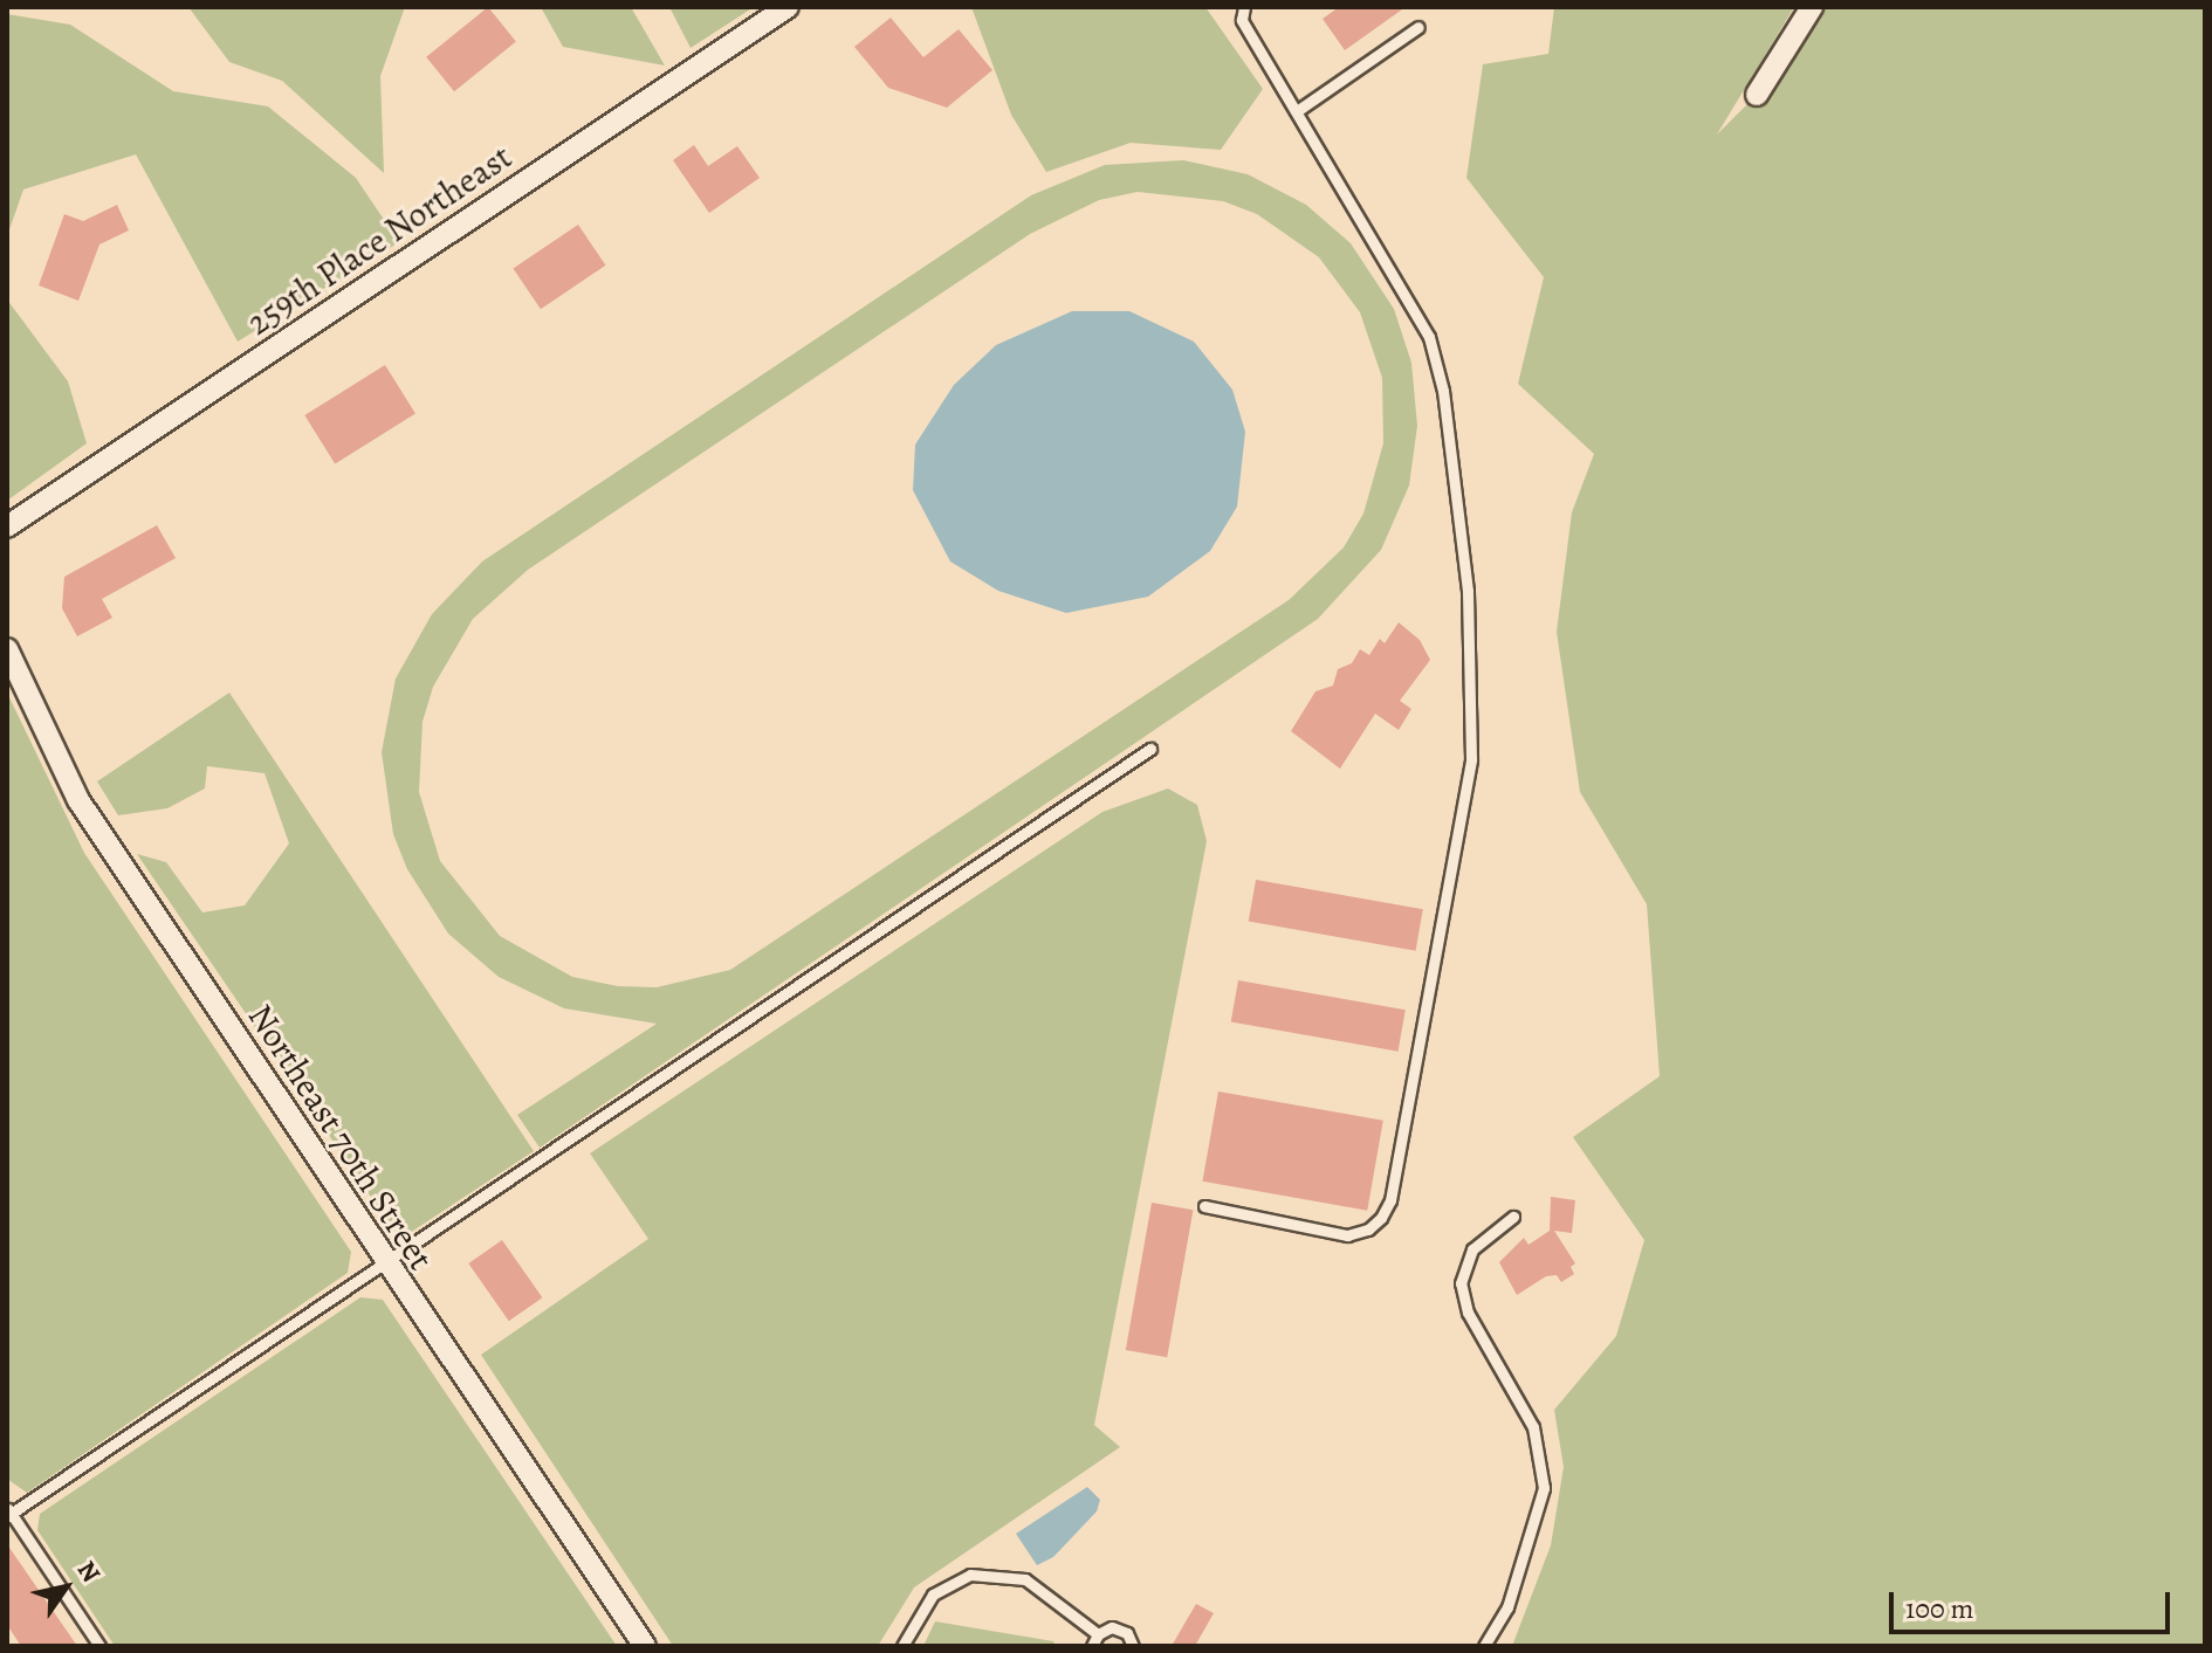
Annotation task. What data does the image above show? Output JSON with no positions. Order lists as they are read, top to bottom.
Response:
{
  "streets": {
    "street": ["259th Place Northeast", "Northeast 70th Street"]
  },
  "scale_bar": "100 m",
  "north": "top right"
}
